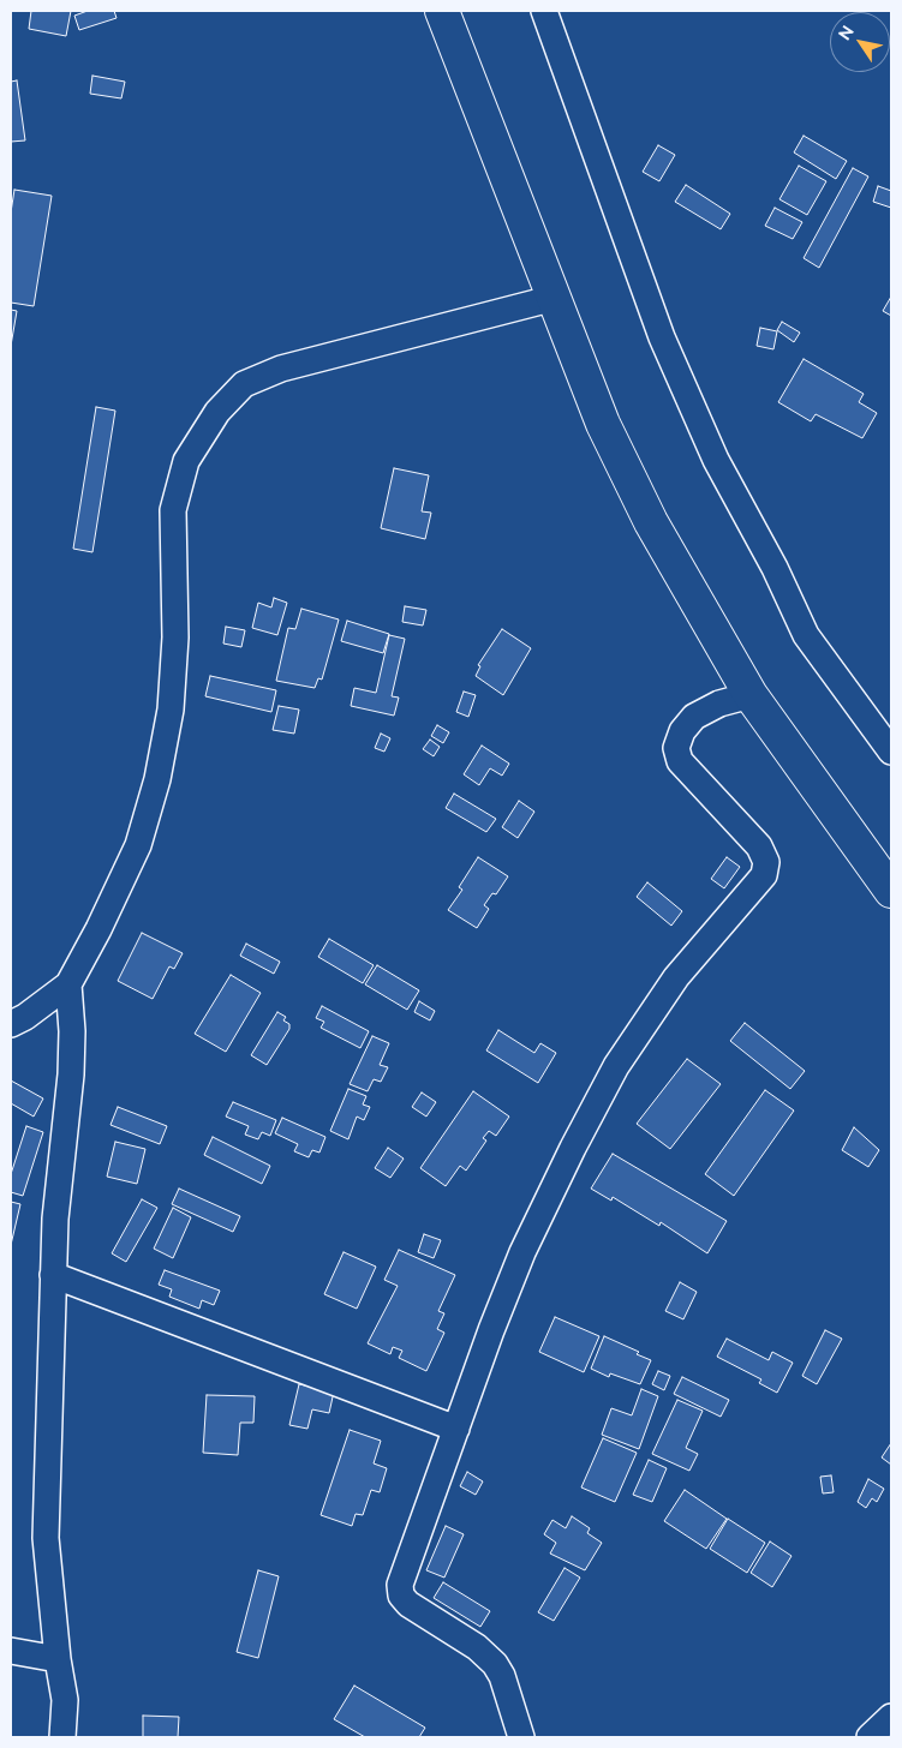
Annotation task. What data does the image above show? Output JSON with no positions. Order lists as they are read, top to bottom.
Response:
{
  "north": "top left"
}
